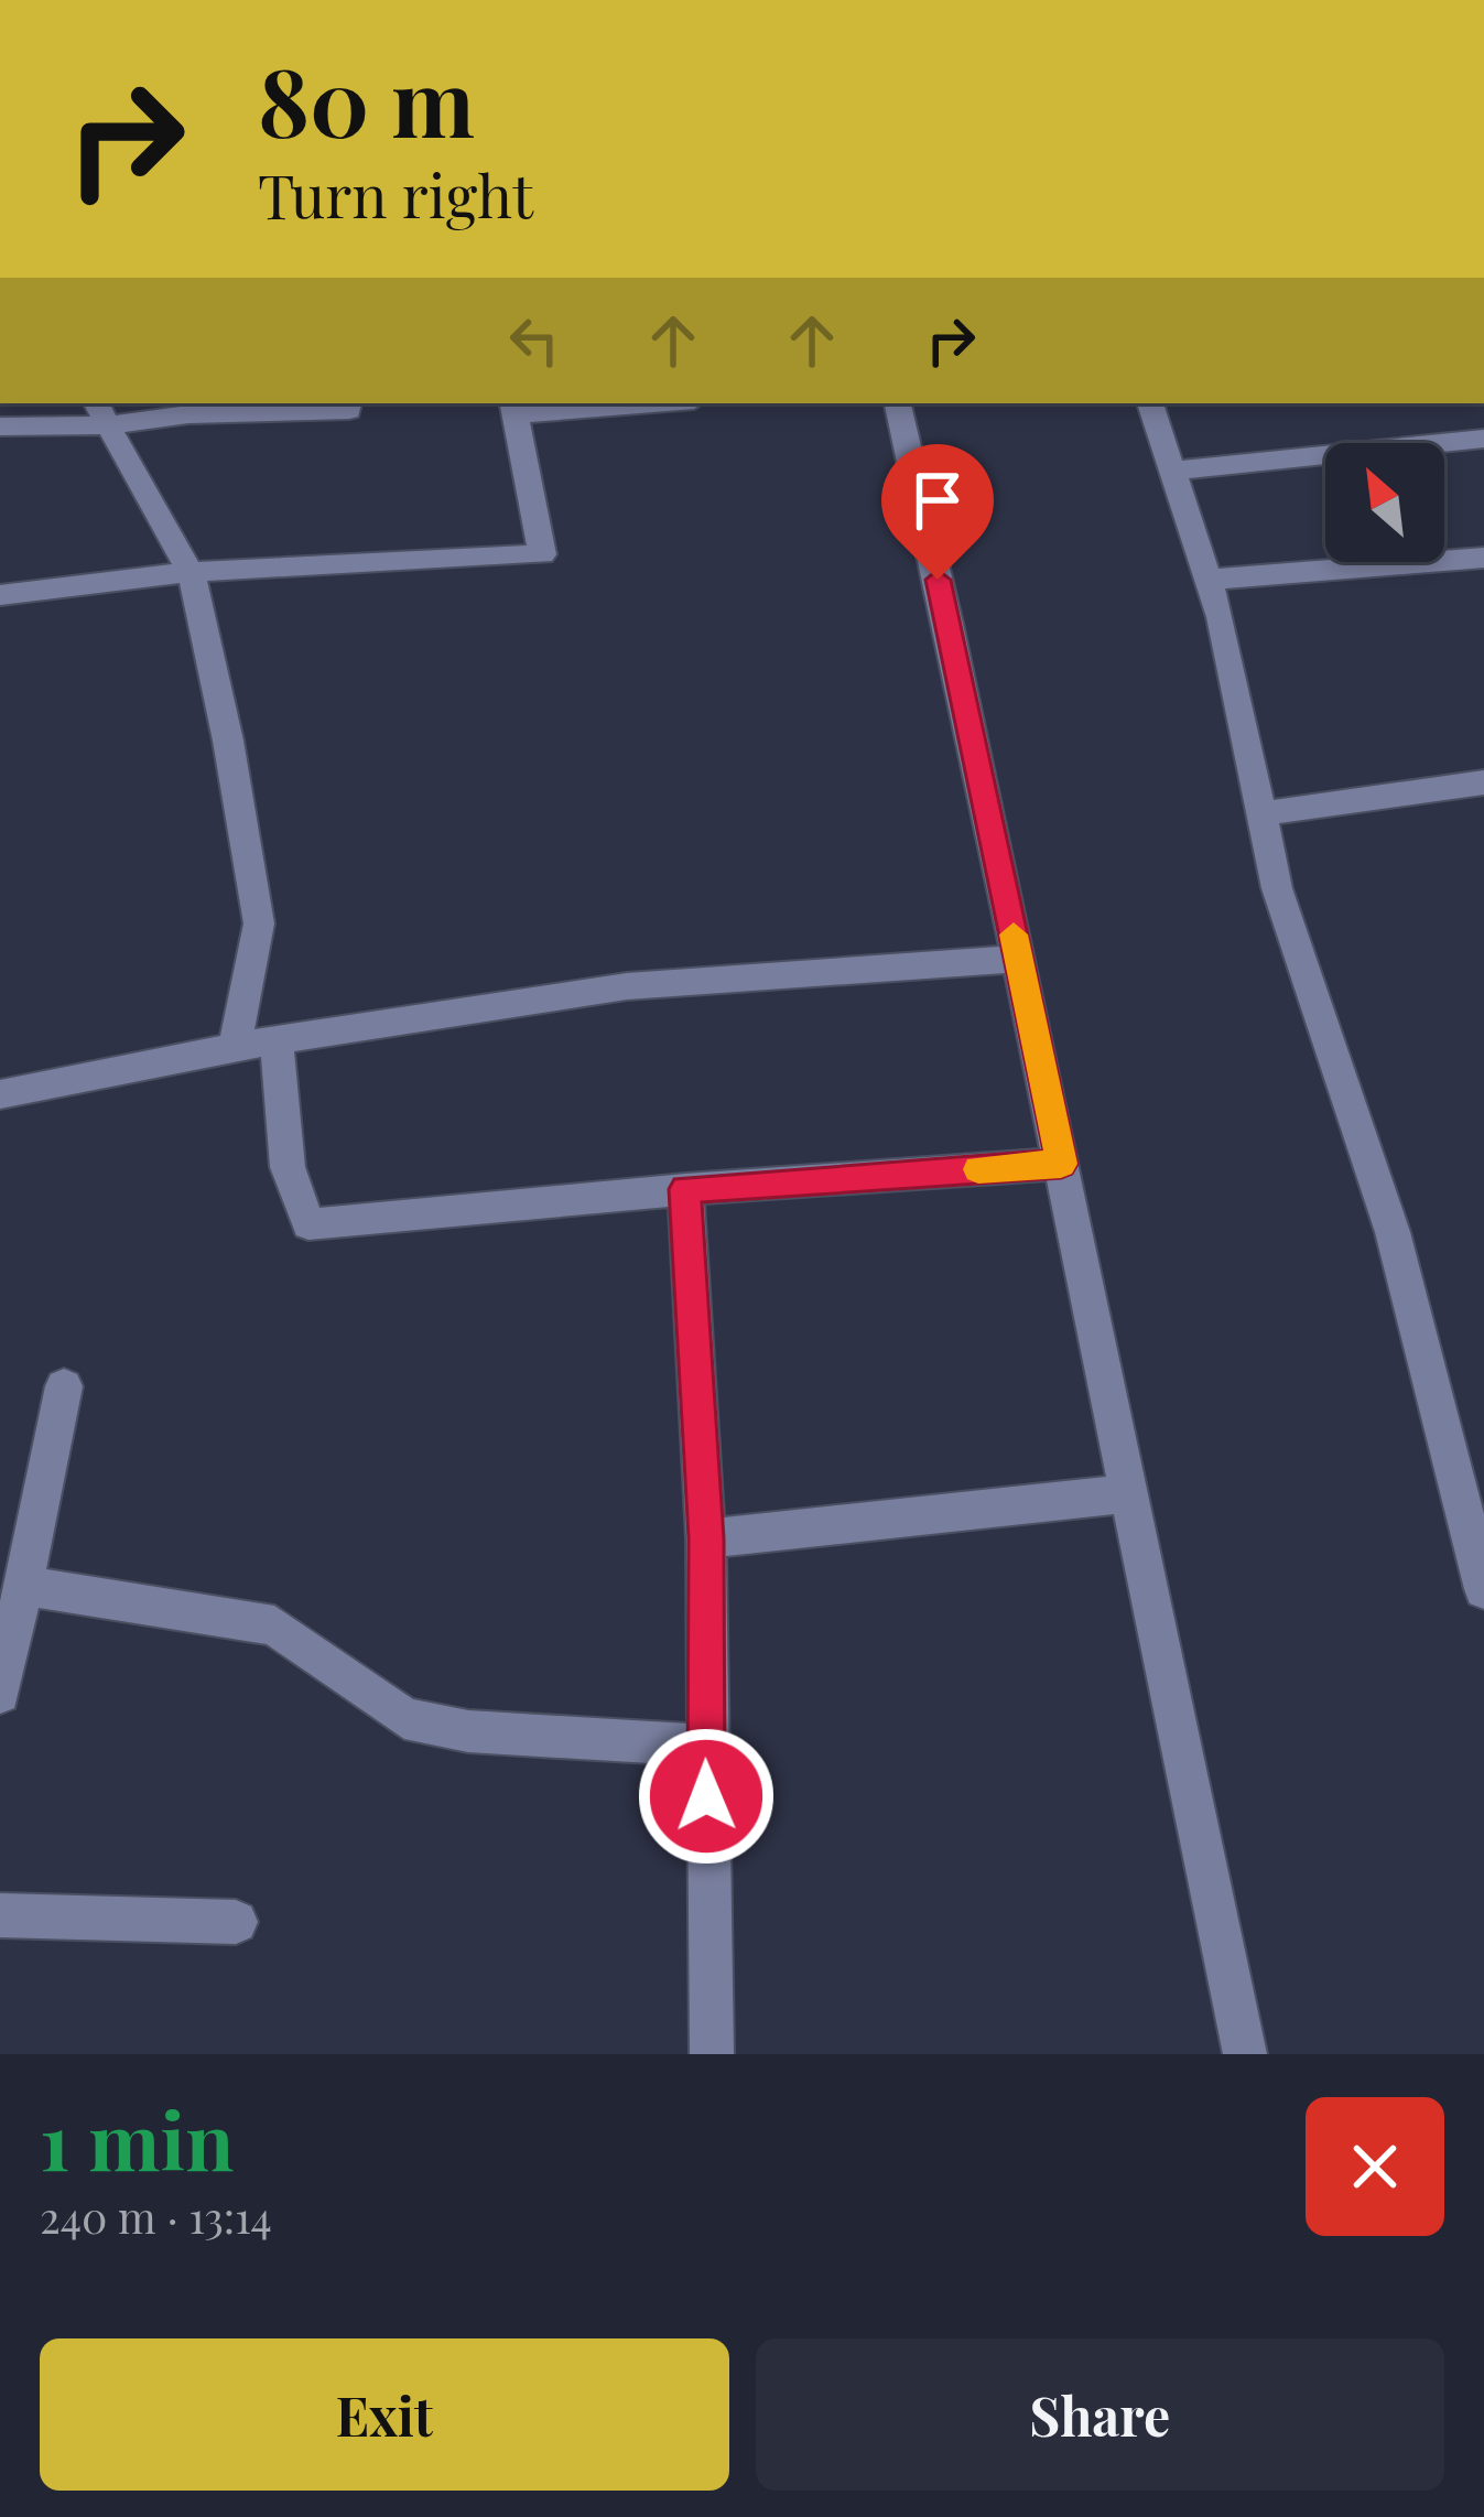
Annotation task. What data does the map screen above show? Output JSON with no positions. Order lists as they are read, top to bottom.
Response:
{
  "north": "top left",
  "page": {
    "turn": ["80 m", "Turn right"],
    "heading": ["1 min", "240 m · 13:14"],
    "buttons": ["Exit", "Share"]
  }
}
